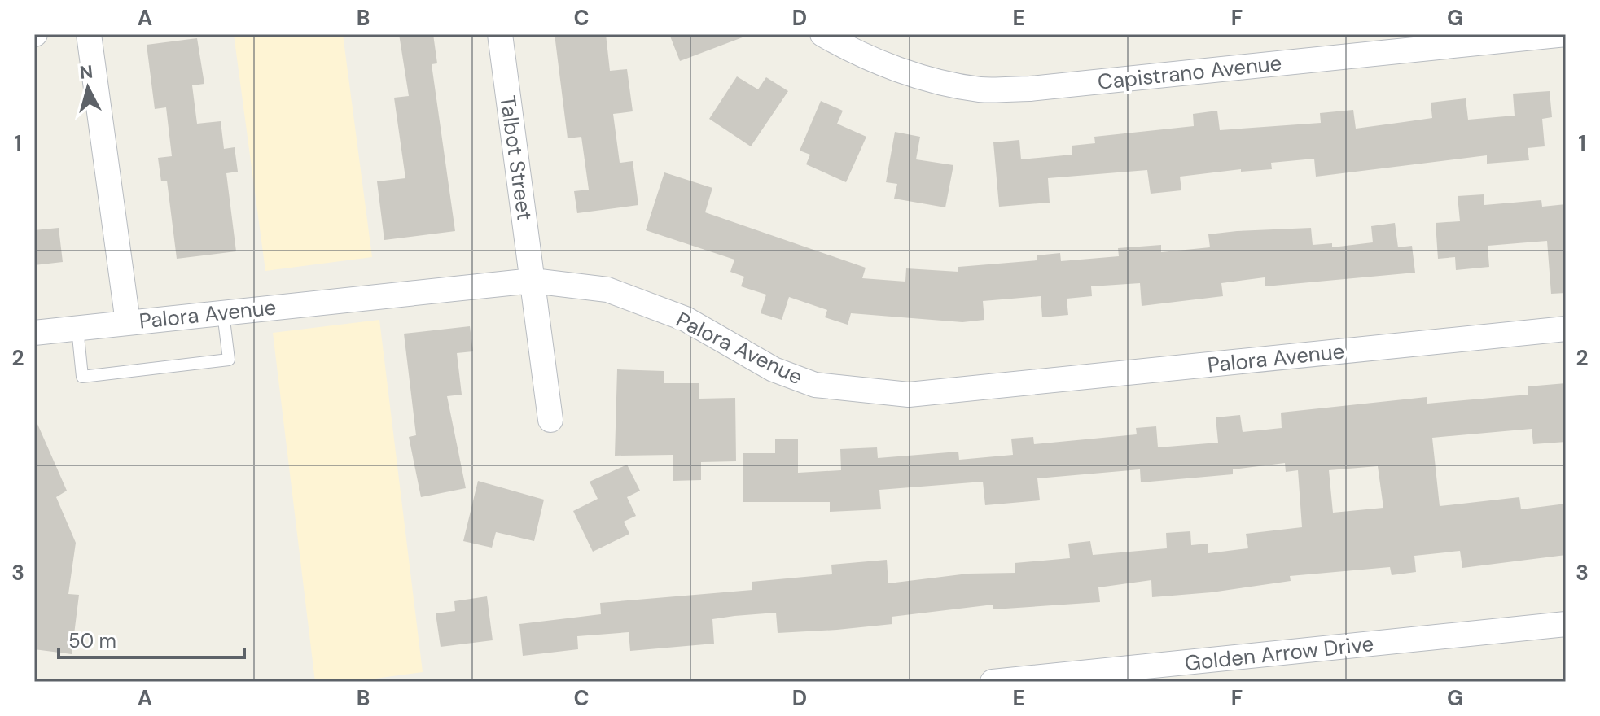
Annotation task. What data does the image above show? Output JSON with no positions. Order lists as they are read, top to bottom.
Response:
{
  "streets": {
    "street": [
      "Capistrano Avenue",
      "Talbot Street",
      "Palora Avenue",
      "Golden Arrow Drive"
    ]
  },
  "crossings": [
    ["Talbot Street", "Palora Avenue"]
  ],
  "scale_bar": "50 m",
  "north": "top",
  "grid": {
    "columns": [
      "A",
      "B",
      "C",
      "D",
      "E",
      "F",
      "G"
    ],
    "rows": ["1", "2", "3"]
  }
}
